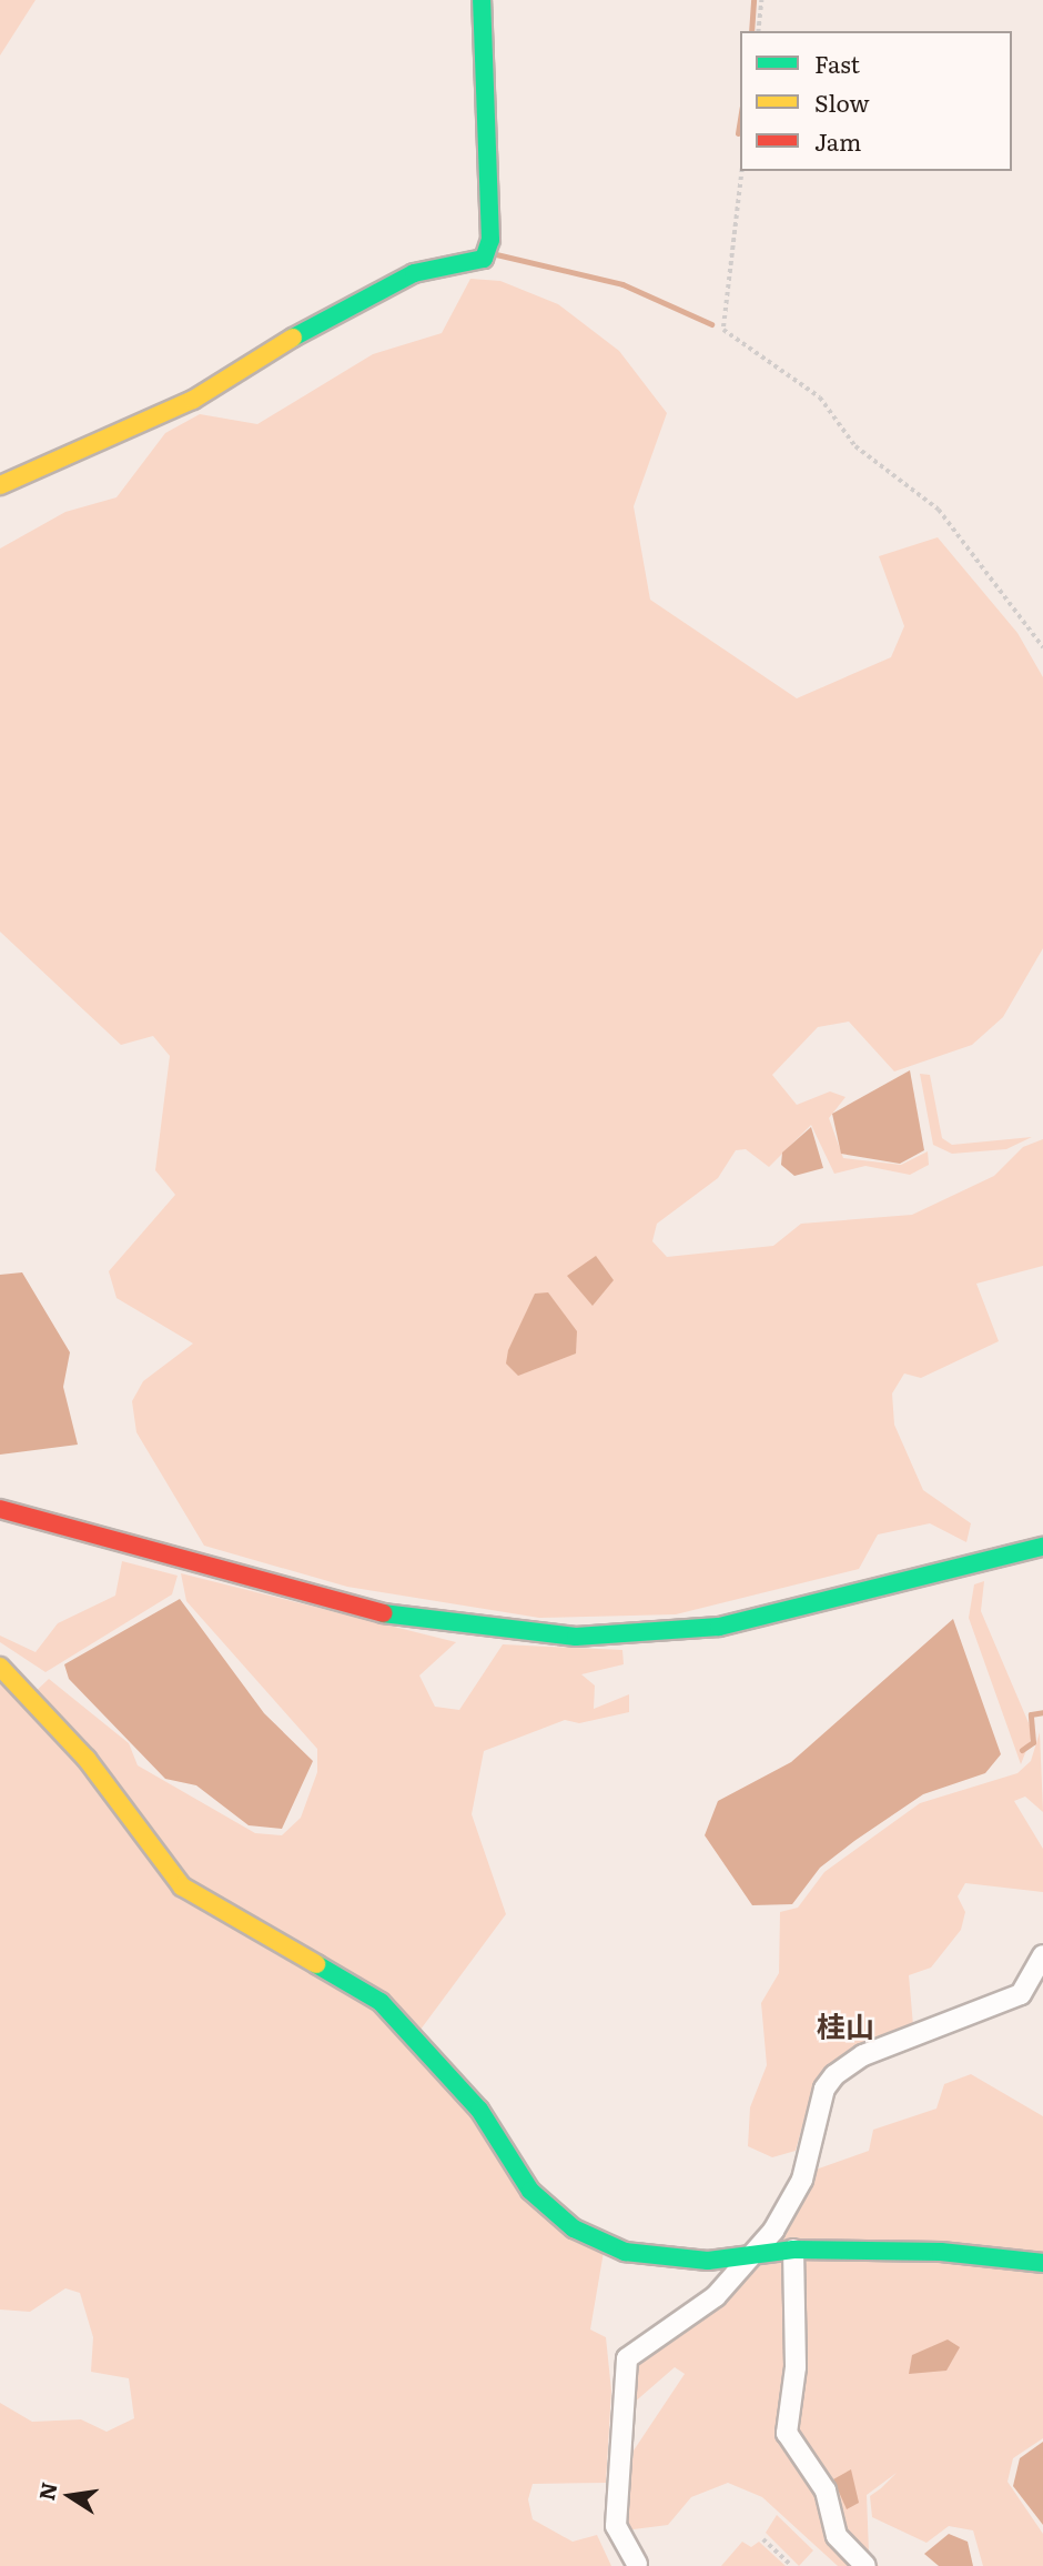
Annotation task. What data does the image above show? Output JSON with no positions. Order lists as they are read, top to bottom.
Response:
{
  "districts": ["桂山"],
  "legend": ["Fast", "Slow", "Jam"],
  "north": "left"
}
